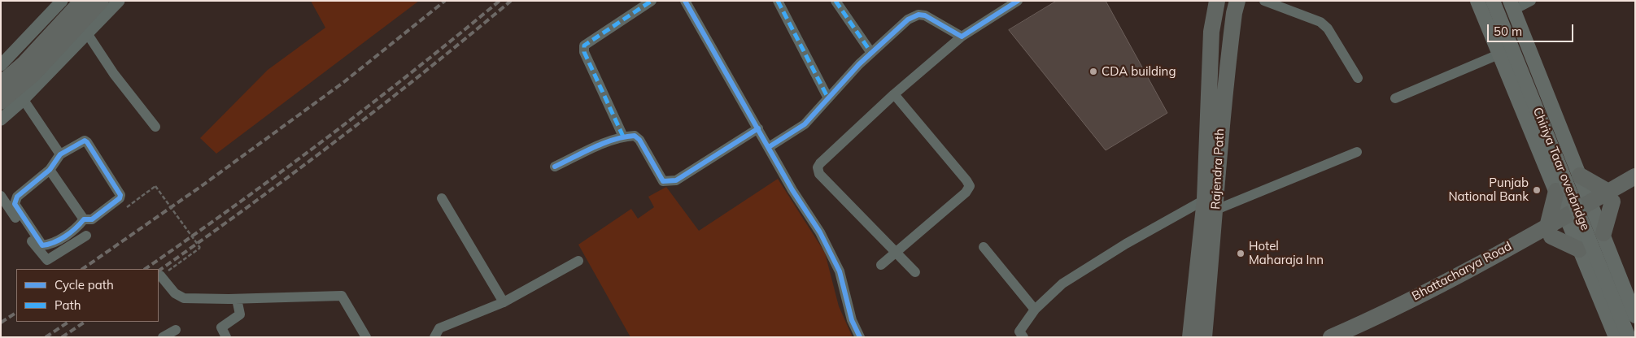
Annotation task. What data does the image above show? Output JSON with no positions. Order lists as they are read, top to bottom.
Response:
{
  "streets": {
    "highway": ["Rajendra Path", "Bhattacharya Road"],
    "main road": ["Chiriya Taar overbridge"]
  },
  "places": ["CDA building", "Punjab National Bank", "Hotel Maharaja Inn"],
  "legend": ["Cycle path", "Path"],
  "scale_bar": "50 m"
}
